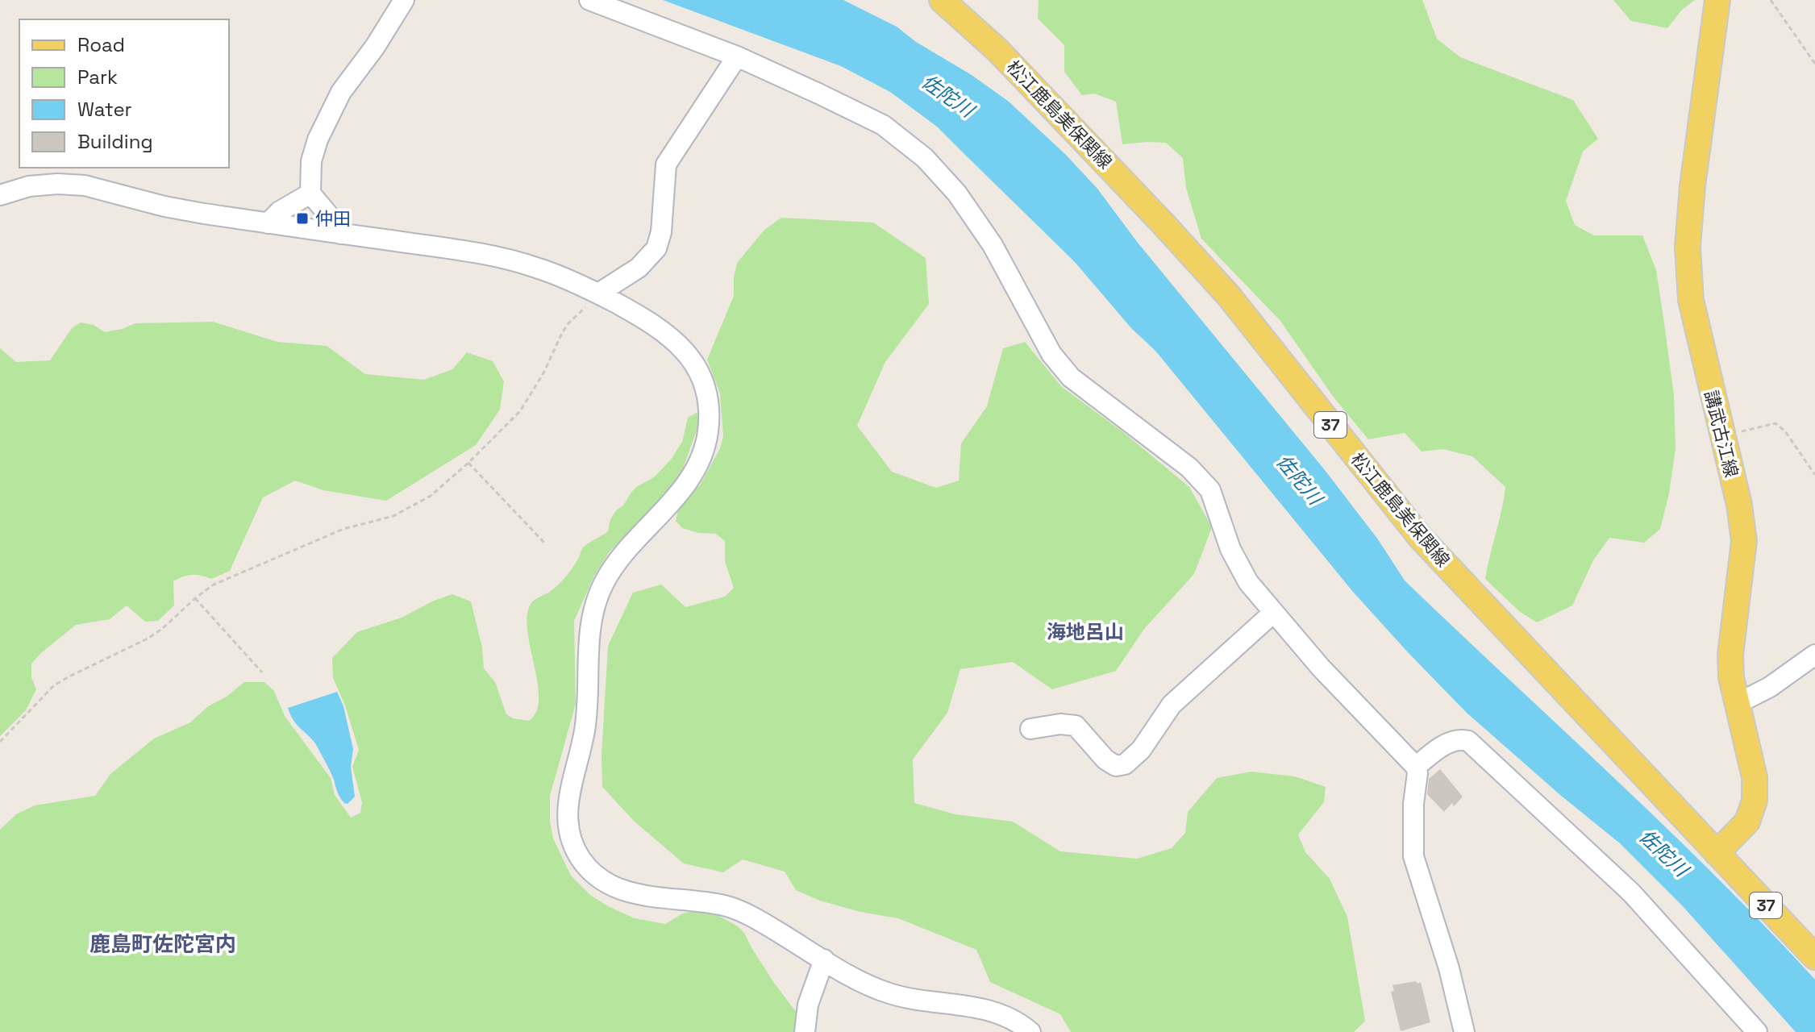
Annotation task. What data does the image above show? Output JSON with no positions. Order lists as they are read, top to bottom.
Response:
{
  "streets": {
    "main road": ["松江鹿島美保関線", "37", "講武古江線"]
  },
  "crossings": [
    ["松江鹿島美保関線", "講武古江線"]
  ],
  "districts": ["海地呂山", "鹿島町佐陀宮内"],
  "water": ["佐陀川"],
  "places": {
    "transit": ["仲田"]
  },
  "legend": [
    "Road",
    "Park",
    "Water",
    "Building"
  ]
}
